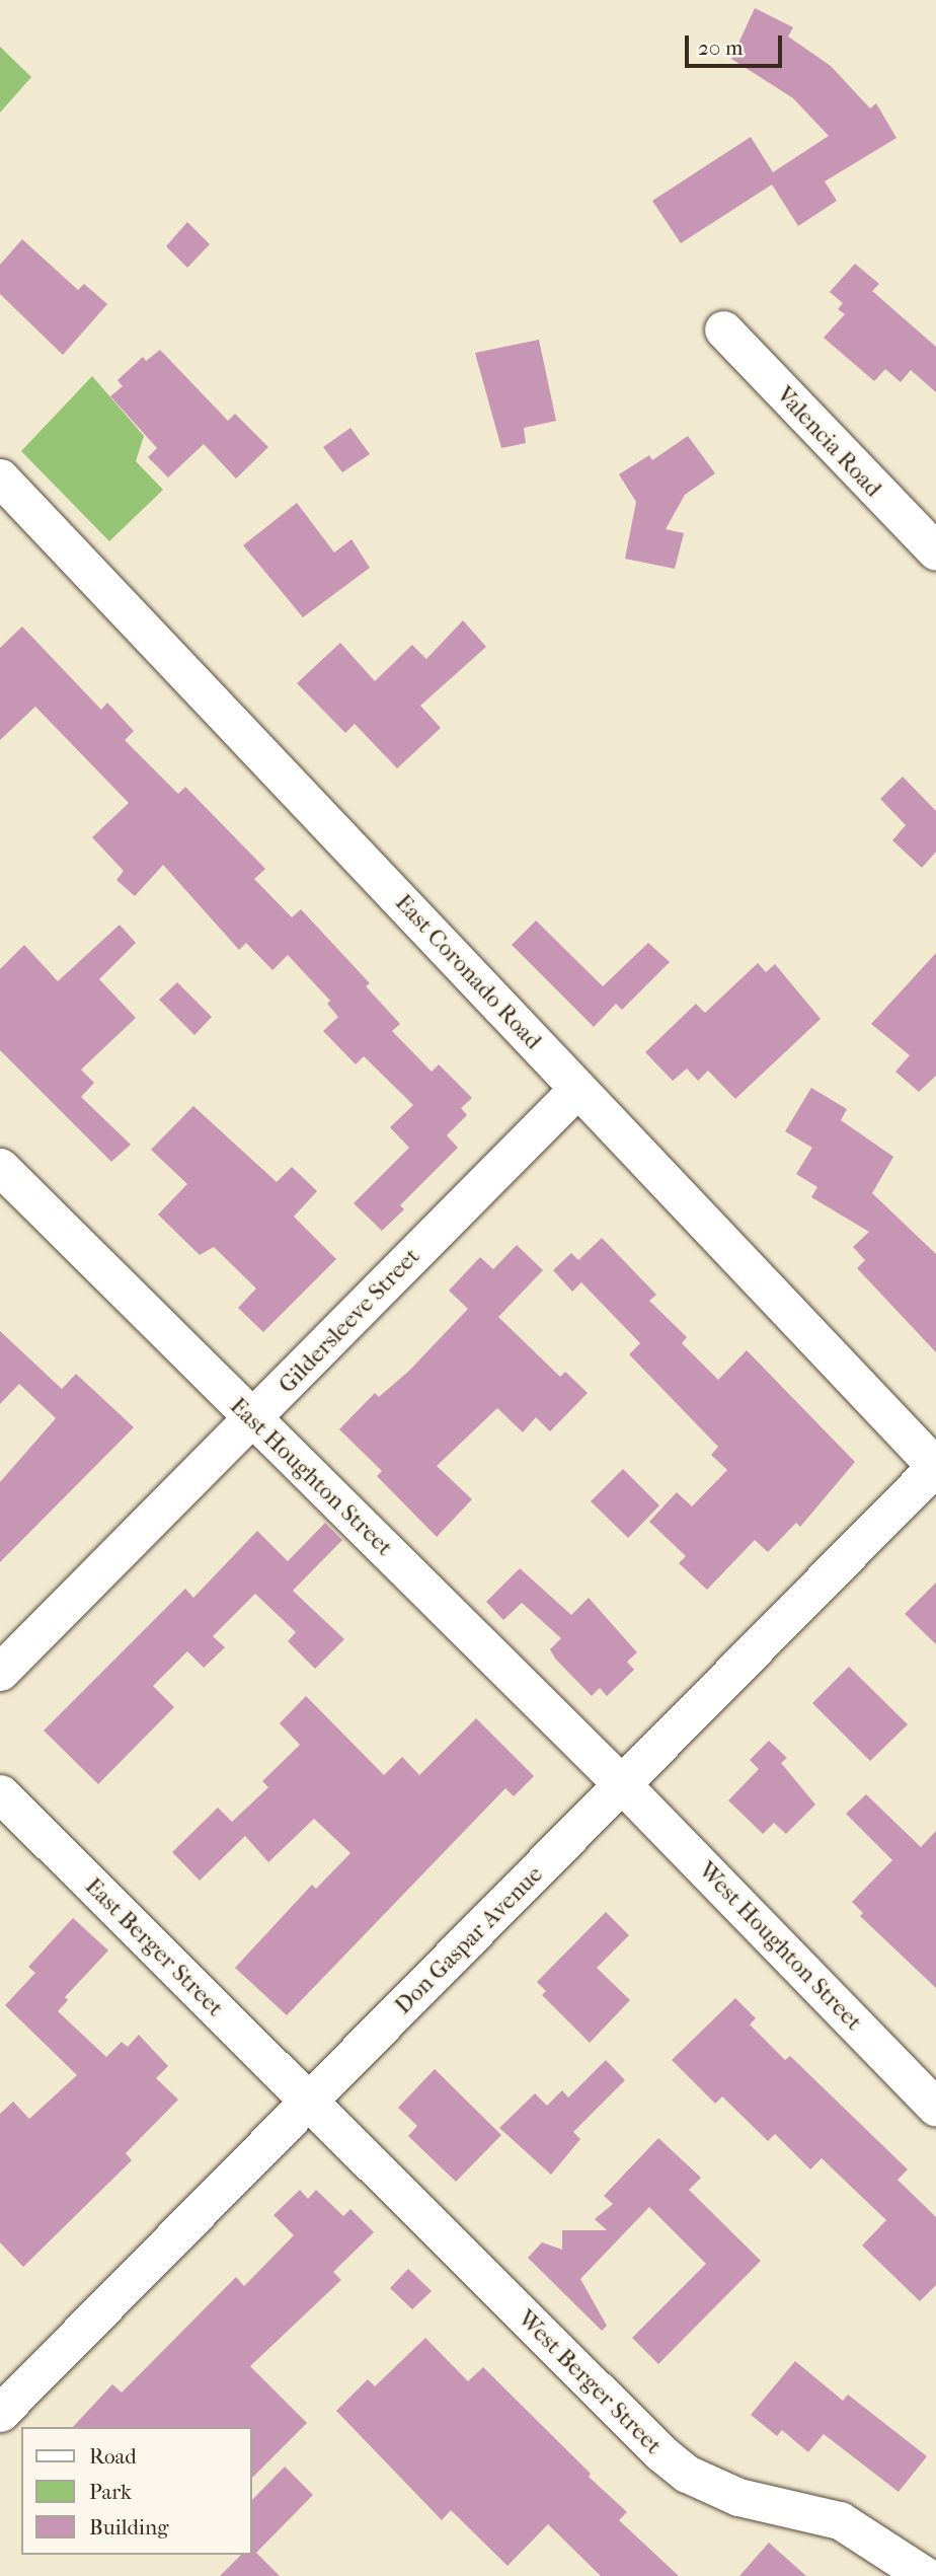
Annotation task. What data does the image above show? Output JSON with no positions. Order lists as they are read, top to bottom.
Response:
{
  "streets": {
    "street": [
      "Valencia Road",
      "East Coronado Road",
      "Gildersleeve Street",
      "East Houghton Street",
      "Don Gaspar Avenue",
      "West Houghton Street",
      "East Berger Street",
      "West Berger Street"
    ]
  },
  "crossings": [
    ["East Coronado Road", "Gildersleeve Street"],
    ["East Coronado Road", "Don Gaspar Avenue"],
    ["Gildersleeve Street", "East Houghton Street"],
    ["East Houghton Street", "Don Gaspar Avenue"],
    ["East Houghton Street", "West Houghton Street"],
    ["Don Gaspar Avenue", "West Houghton Street"],
    ["Don Gaspar Avenue", "East Berger Street"],
    ["Don Gaspar Avenue", "West Berger Street"],
    ["East Berger Street", "West Berger Street"]
  ],
  "legend": ["Road", "Park", "Building"],
  "scale_bar": "20 m"
}
